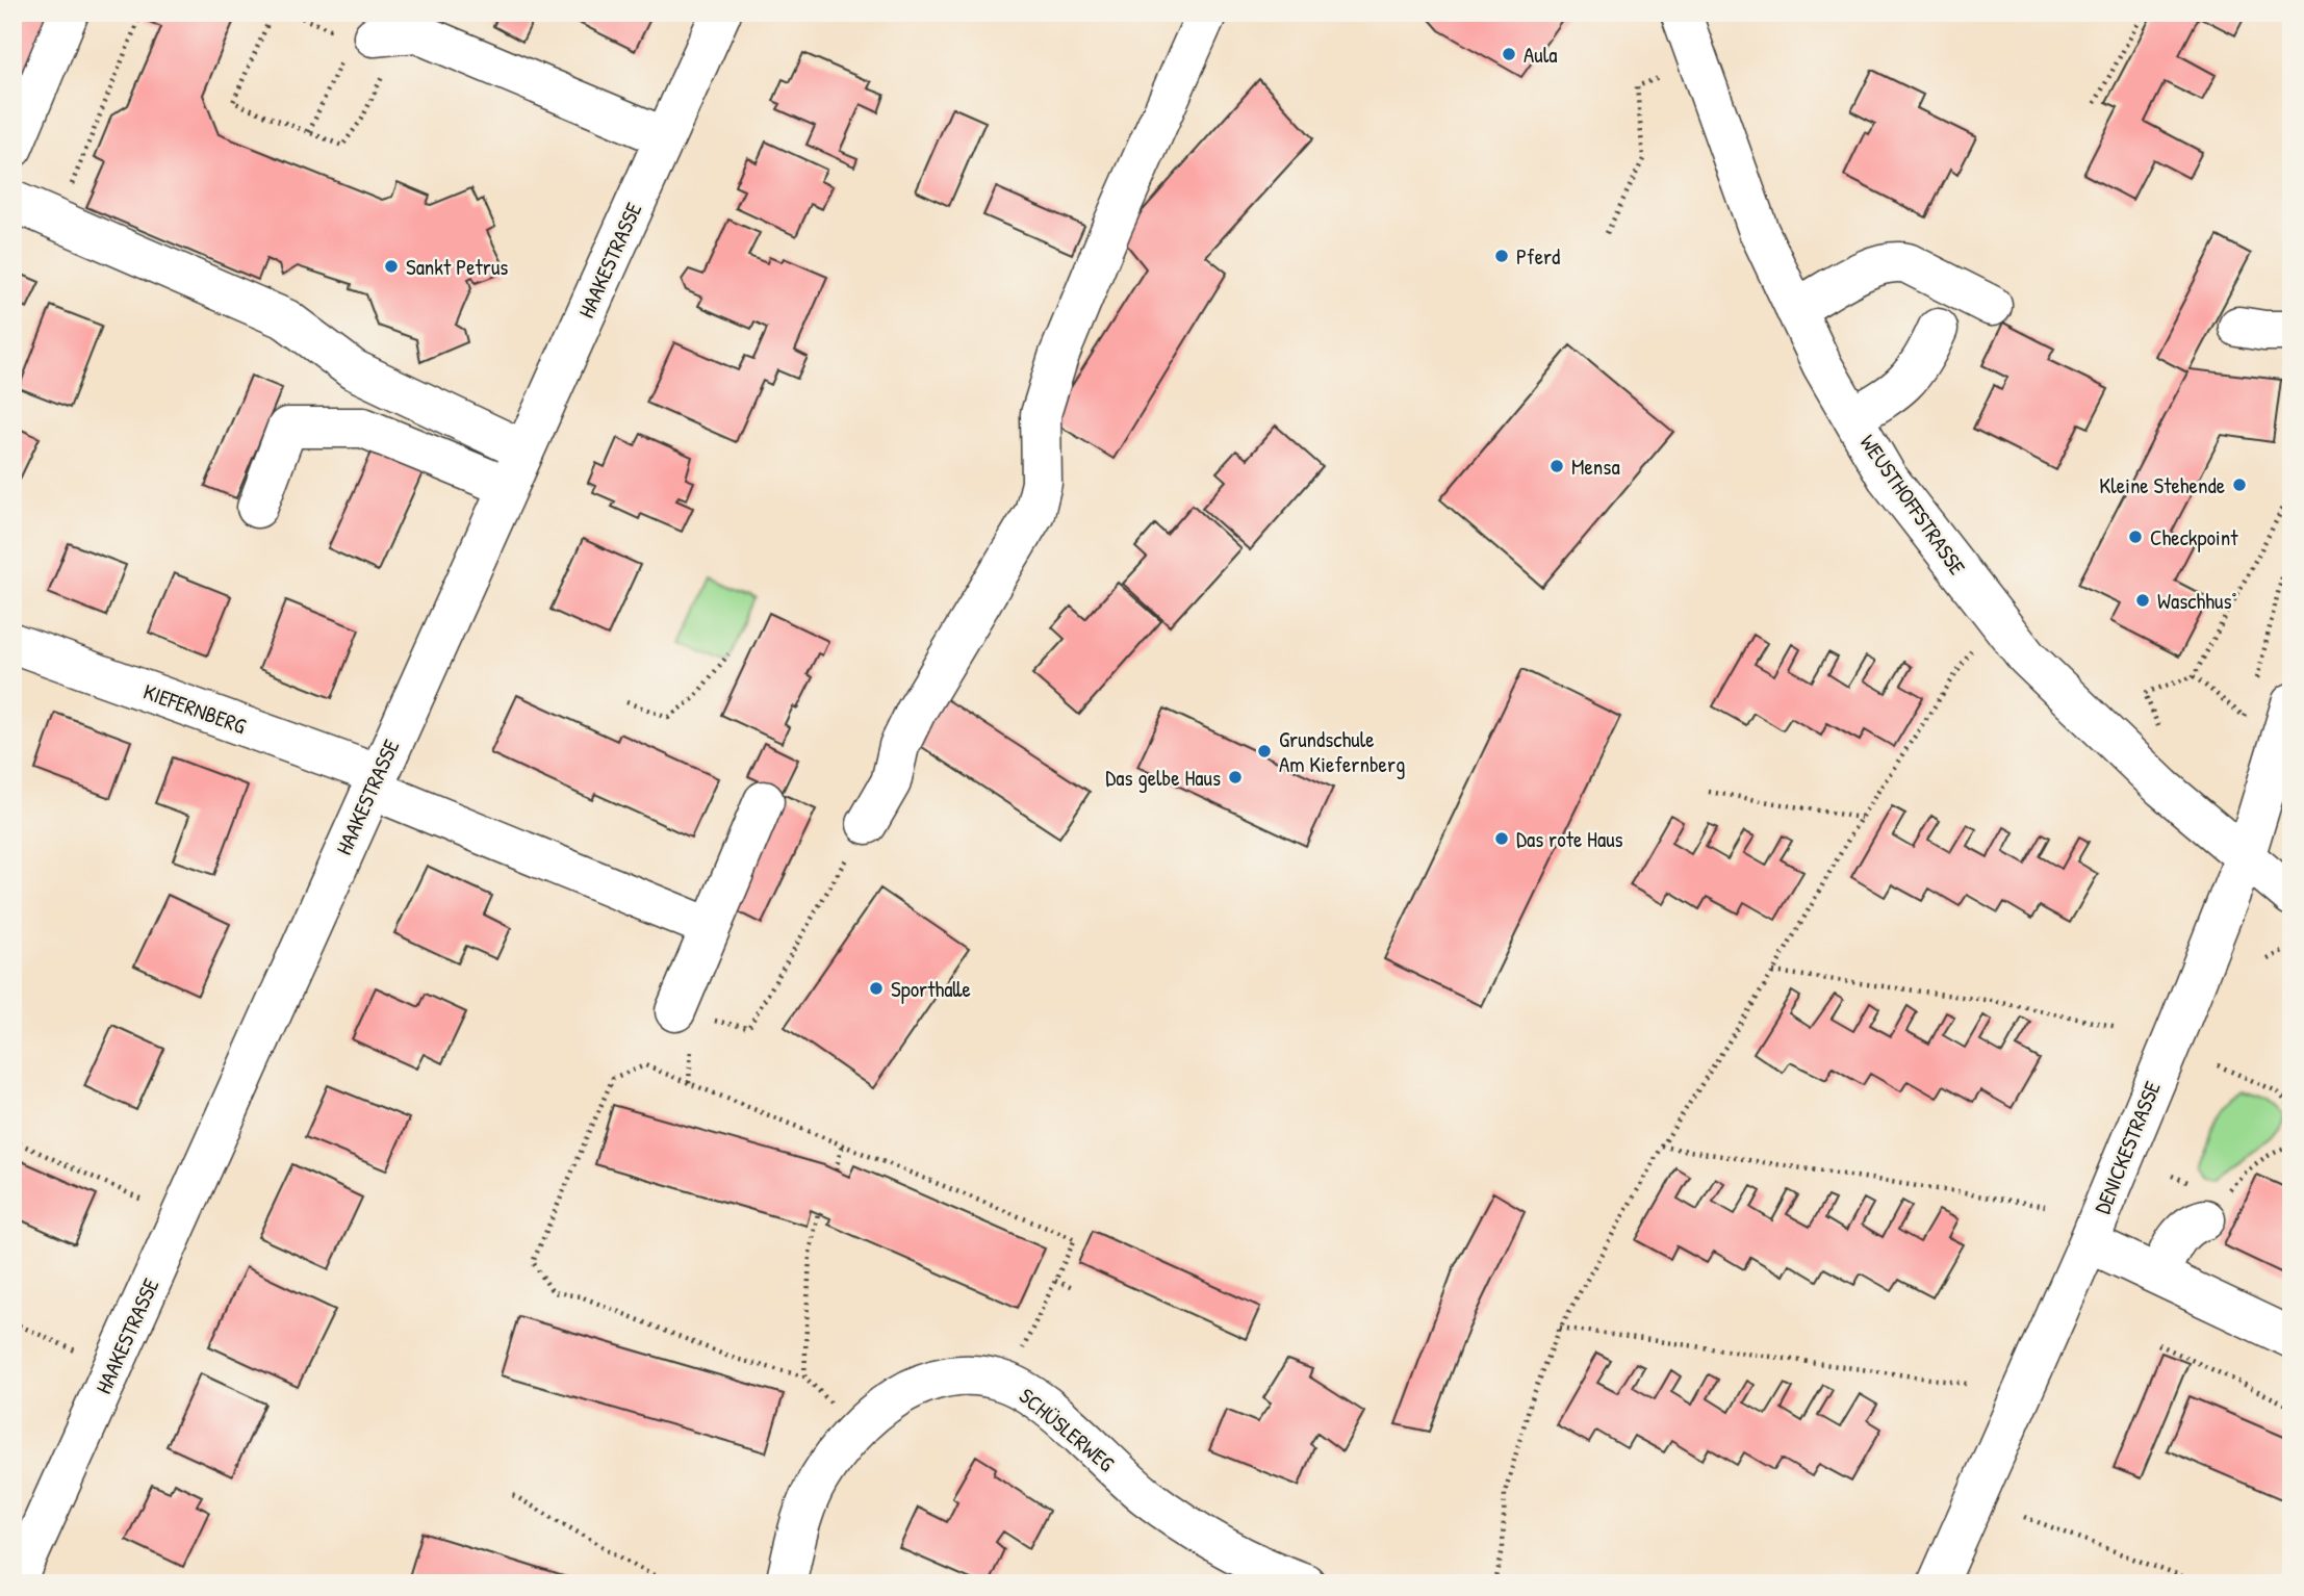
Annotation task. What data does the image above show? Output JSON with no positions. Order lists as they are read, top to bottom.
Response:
{
  "streets": {
    "street": [
      "HAAKESTRASSE",
      "WEUSTHOFFSTRASSE",
      "KIEFERNBERG",
      "DENICKESTRASSE",
      "SCHÜSLERWEG"
    ]
  },
  "crossings": [
    ["HAAKESTRASSE", "KIEFERNBERG"],
    ["WEUSTHOFFSTRASSE", "DENICKESTRASSE"]
  ],
  "places": [
    "Aula",
    "Pferd",
    "Sankt Petrus",
    "Mensa",
    "Kleine Stehende",
    "Checkpoint",
    "Waschhus°",
    "Grundschule Am Kiefernberg",
    "Das gelbe Haus",
    "Das rote Haus",
    "Sporthalle"
  ]
}
